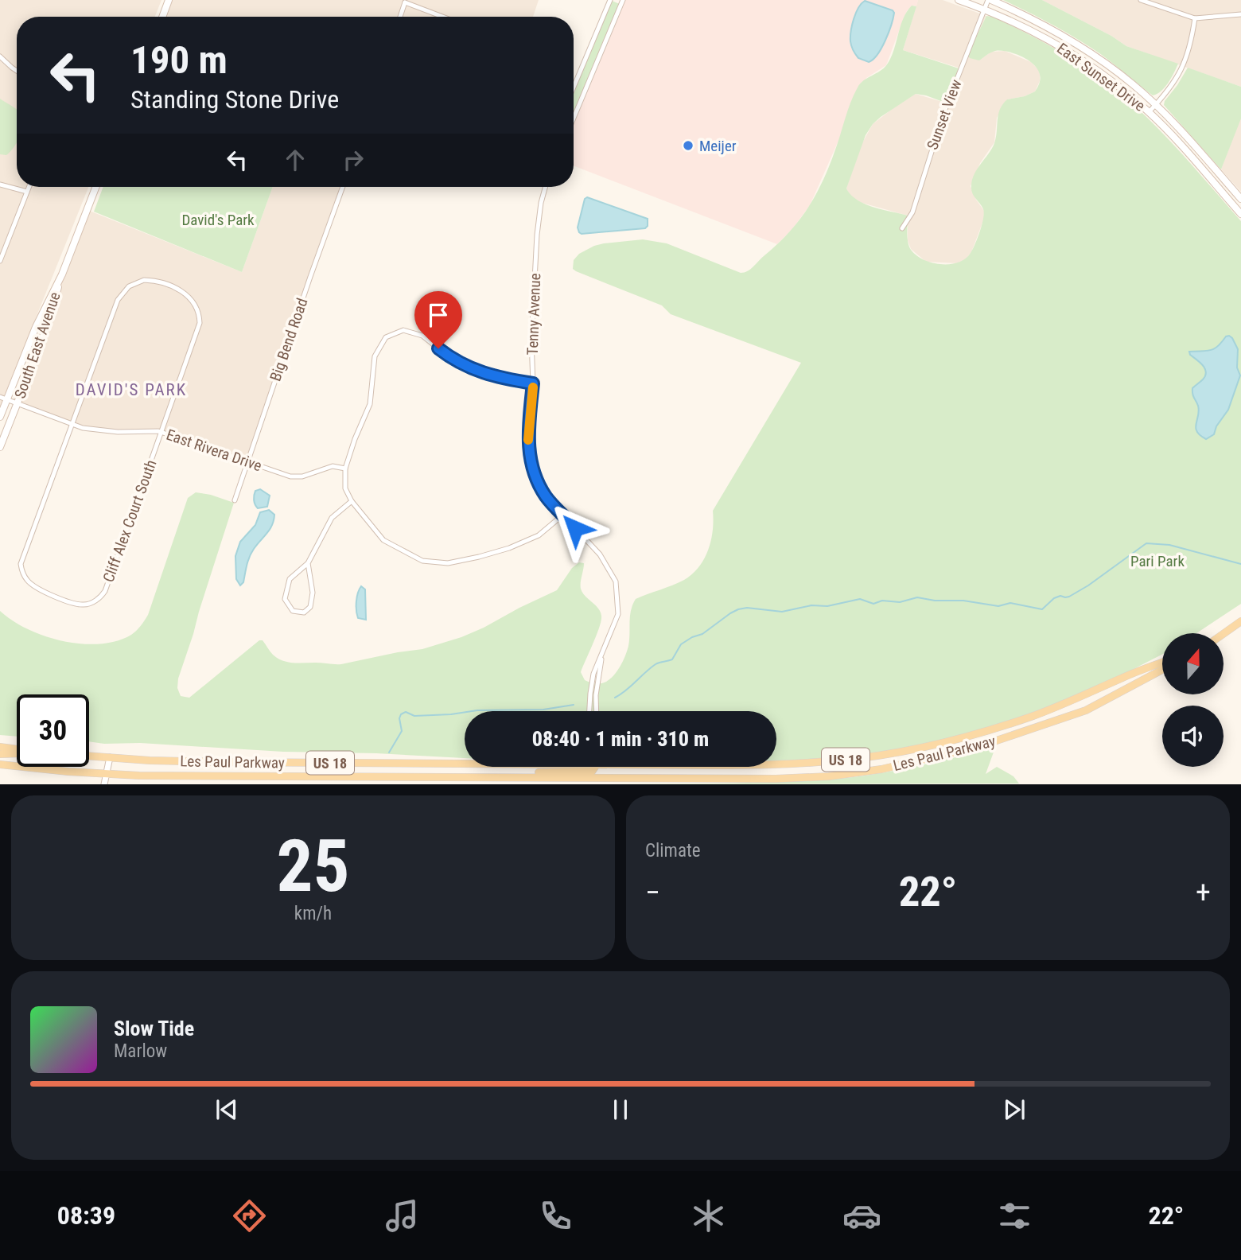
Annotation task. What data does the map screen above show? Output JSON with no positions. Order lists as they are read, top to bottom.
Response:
{
  "streets": {
    "main road": [
      "East Sunset Drive",
      "South East Avenue",
      "Les Paul Parkway",
      "US 18"
    ],
    "street": [
      "Sunset View",
      "Tenny Avenue",
      "Big Bend Road",
      "East Rivera Drive",
      "Cliff Alex Court South"
    ]
  },
  "crossings": [
    ["East Sunset Drive", "Sunset View"],
    ["Big Bend Road", "East Rivera Drive"],
    ["South East Avenue", "East Rivera Drive"],
    ["East Rivera Drive", "Cliff Alex Court South"]
  ],
  "districts": ["DAVID'S PARK"],
  "parks": ["David's Park", "Pari Park"],
  "places": ["Meijer"],
  "north": "top",
  "page": {
    "turn": ["190 m", "Standing Stone Drive"],
    "limit": "30",
    "trip": "08:40 · 1 min · 310 m",
    "tile": [
      ["25", "km/h"],
      "Climate"
    ],
    "heat": ["−", "22°", "+"],
    "song": ["Slow Tide", "Marlow"],
    "tabs": ["08:39", "22°"]
  }
}
